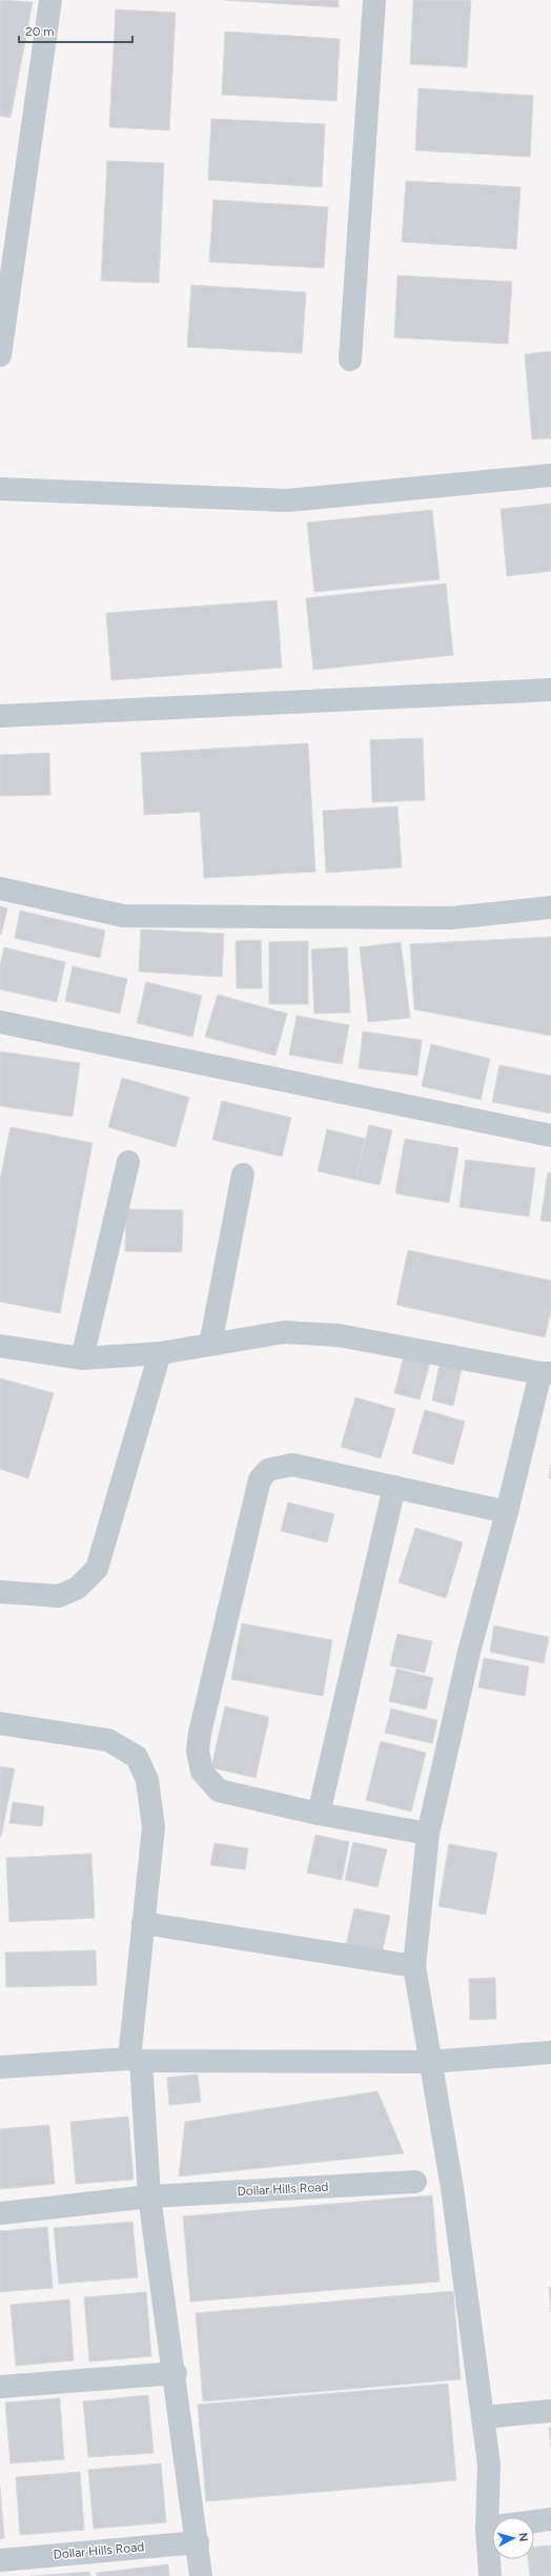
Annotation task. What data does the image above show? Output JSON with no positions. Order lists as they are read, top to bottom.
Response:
{
  "streets": {
    "street": ["Dollar Hills Road"]
  },
  "scale_bar": "20 m",
  "north": "right"
}
